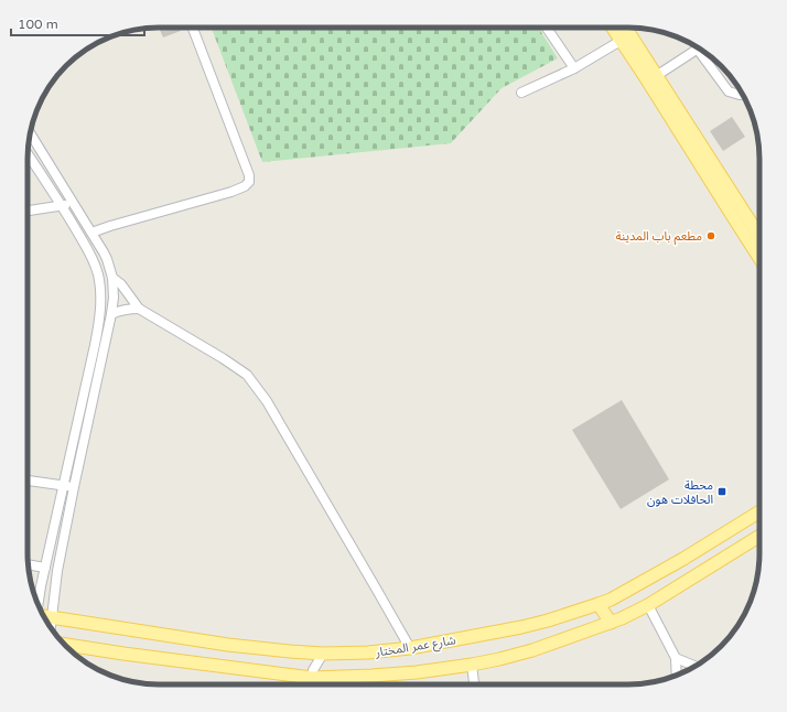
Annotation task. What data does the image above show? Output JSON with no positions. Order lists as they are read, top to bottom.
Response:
{
  "streets": {
    "main road": ["شارع عمر المختار"]
  },
  "places": {
    "other": ["مطعم باب المدينة"],
    "transit": ["محطة الحافلات هون"]
  },
  "scale_bar": "100 m"
}
